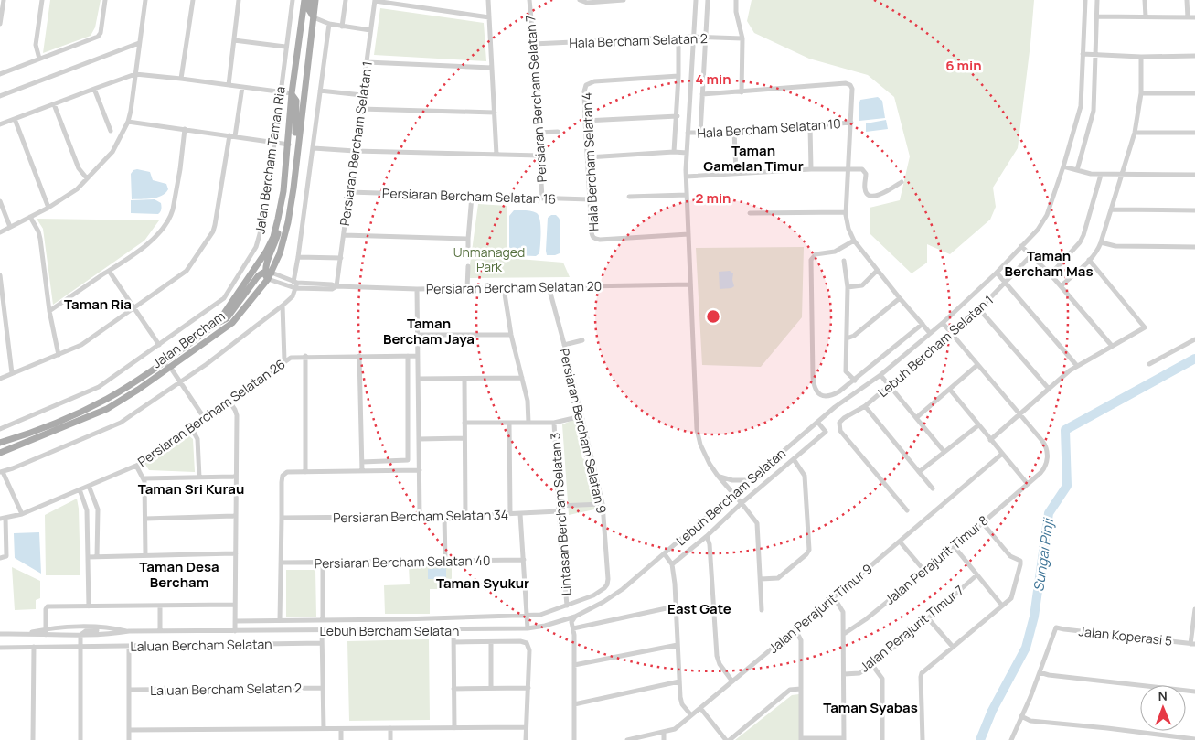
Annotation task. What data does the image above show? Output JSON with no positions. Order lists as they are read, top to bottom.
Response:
{
  "streets": {
    "main road": ["Jalan Bercham"],
    "street": [
      "Hala Bercham Selatan 2",
      "Persiaran Bercham Selatan 7",
      "Hala Bercham Selatan 10",
      "Persiaran Bercham Selatan 1",
      "Jalan Bercham Taman Ria",
      "Hala Bercham Selatan 4",
      "Persiaran Bercham Selatan 16",
      "Persiaran Bercham Selatan 20",
      "Lebuh Bercham Selatan 1",
      "Persiaran Bercham Selatan 26",
      "Persiaran Bercham Selatan 9",
      "Lebuh Bercham Selatan",
      "Lintasan Bercham Selatan 3",
      "Persiaran Bercham Selatan 34",
      "Jalan Perajurit Timur 8",
      "Persiaran Bercham Selatan 40",
      "Jalan Perajurit Timur 9",
      "Jalan Perajurit Timur 7",
      "Jalan Koperasi 5",
      "Laluan Bercham Selatan",
      "Laluan Bercham Selatan 2"
    ]
  },
  "crossings": [
    ["Hala Bercham Selatan 2", "Persiaran Bercham Selatan 7"],
    ["Persiaran Bercham Selatan 7", "Persiaran Bercham Selatan 16"],
    ["Persiaran Bercham Selatan 1", "Persiaran Bercham Selatan 16"],
    ["Persiaran Bercham Selatan 1", "Persiaran Bercham Selatan 20"],
    ["Hala Bercham Selatan 4", "Persiaran Bercham Selatan 16"],
    ["Persiaran Bercham Selatan 20", "Persiaran Bercham Selatan 9"],
    ["Persiaran Bercham Selatan 9", "Lintasan Bercham Selatan 3"],
    ["Persiaran Bercham Selatan 9", "Persiaran Bercham Selatan 34"],
    ["Lintasan Bercham Selatan 3", "Persiaran Bercham Selatan 34"]
  ],
  "districts": [
    "Taman Gamelan Timur",
    "Taman Bercham Mas",
    "Taman Ria",
    "Taman Bercham Jaya",
    "Taman Sri Kurau",
    "Taman Desa Bercham",
    "Taman Syukur",
    "East Gate",
    "Taman Syabas"
  ],
  "water": ["Sungai Pinji"],
  "parks": ["Unmanaged Park"],
  "north": "top",
  "rings": ["6 min", "4 min", "2 min"]
}
